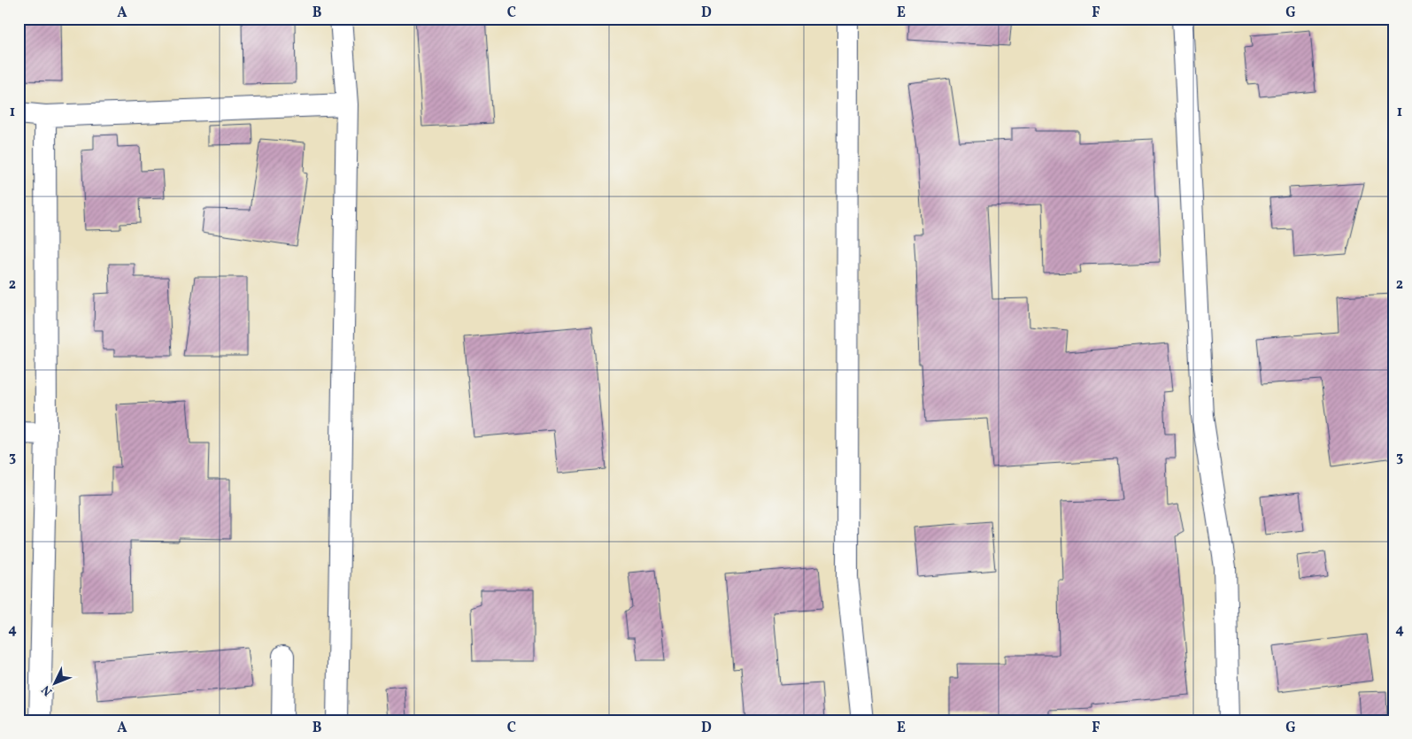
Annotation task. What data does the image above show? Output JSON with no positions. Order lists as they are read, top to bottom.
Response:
{
  "north": "bottom left",
  "grid": {
    "columns": [
      "A",
      "B",
      "C",
      "D",
      "E",
      "F",
      "G"
    ],
    "rows": [
      "1",
      "2",
      "3",
      "4"
    ]
  }
}
